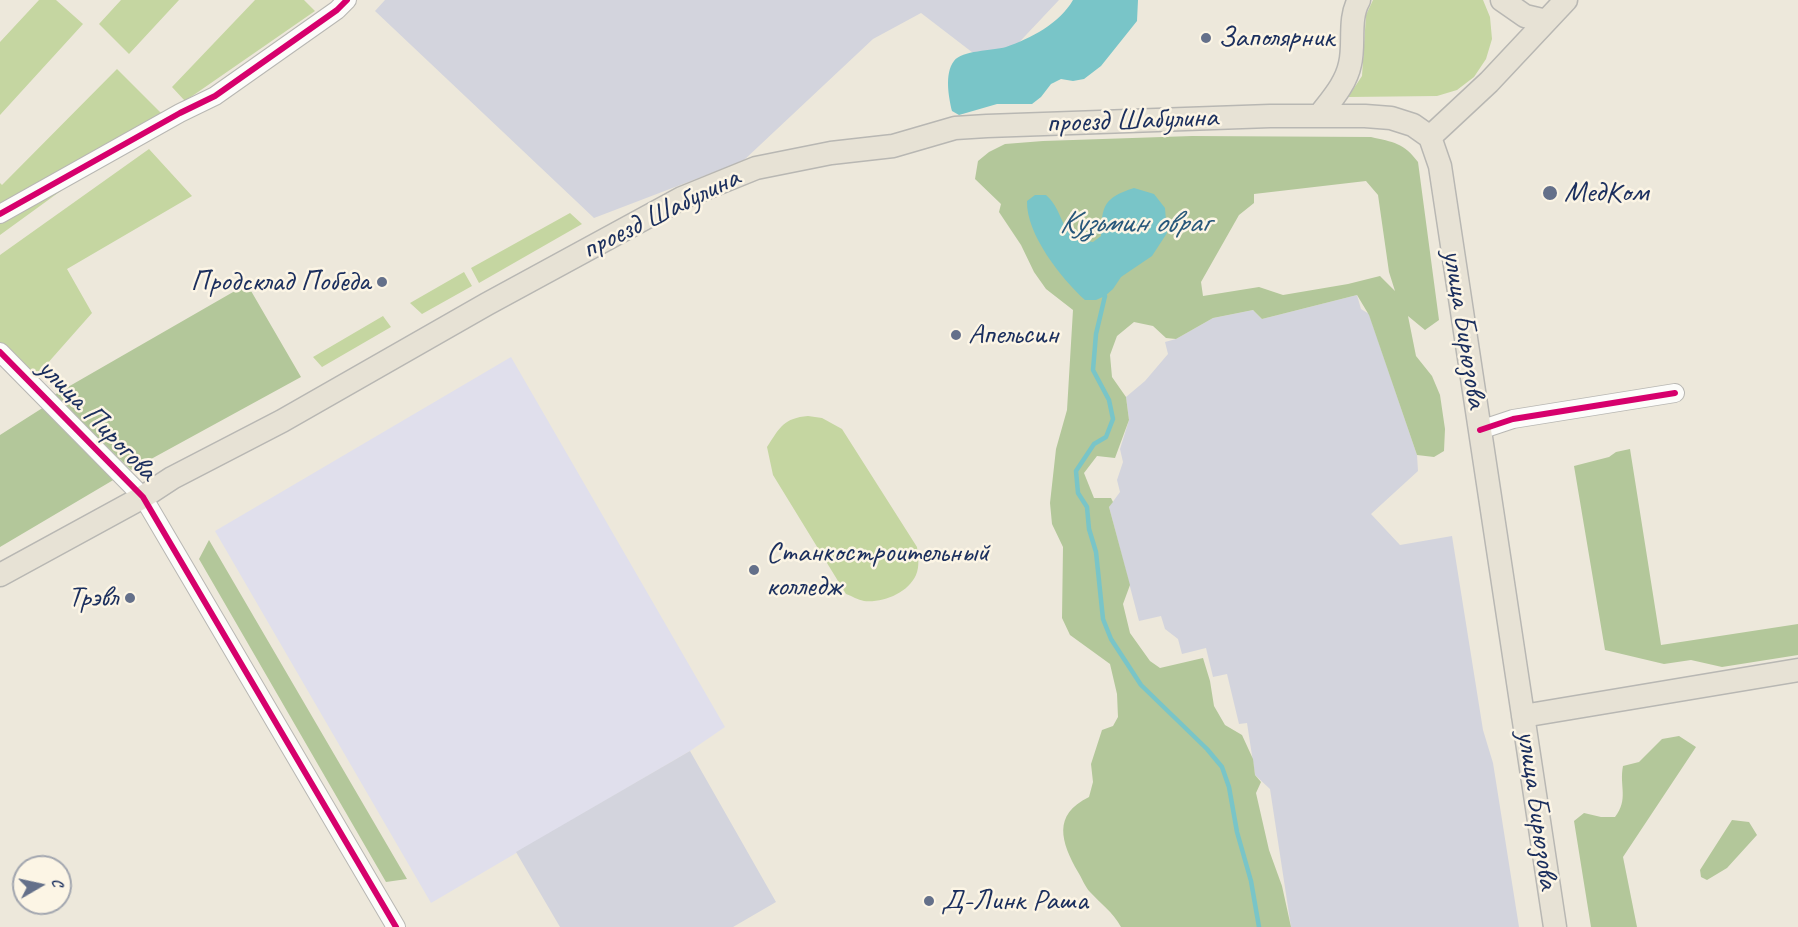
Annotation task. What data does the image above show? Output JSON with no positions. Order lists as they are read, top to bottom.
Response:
{
  "streets": {
    "main road": ["проезд Шабулина", "улица Бирюзова"],
    "street": ["улица Пирогова"]
  },
  "crossings": [
    ["проезд Шабулина", "улица Бирюзова"],
    ["проезд Шабулина", "улица Пирогова"]
  ],
  "water": ["Кузьмин овраг"],
  "places": [
    "Заполярник",
    "МедКом",
    "Продсклад Победа",
    "Апельсин",
    "Станкостроительный колледж",
    "Трэвл",
    "Д-Линк Раша"
  ],
  "north": "right"
}
